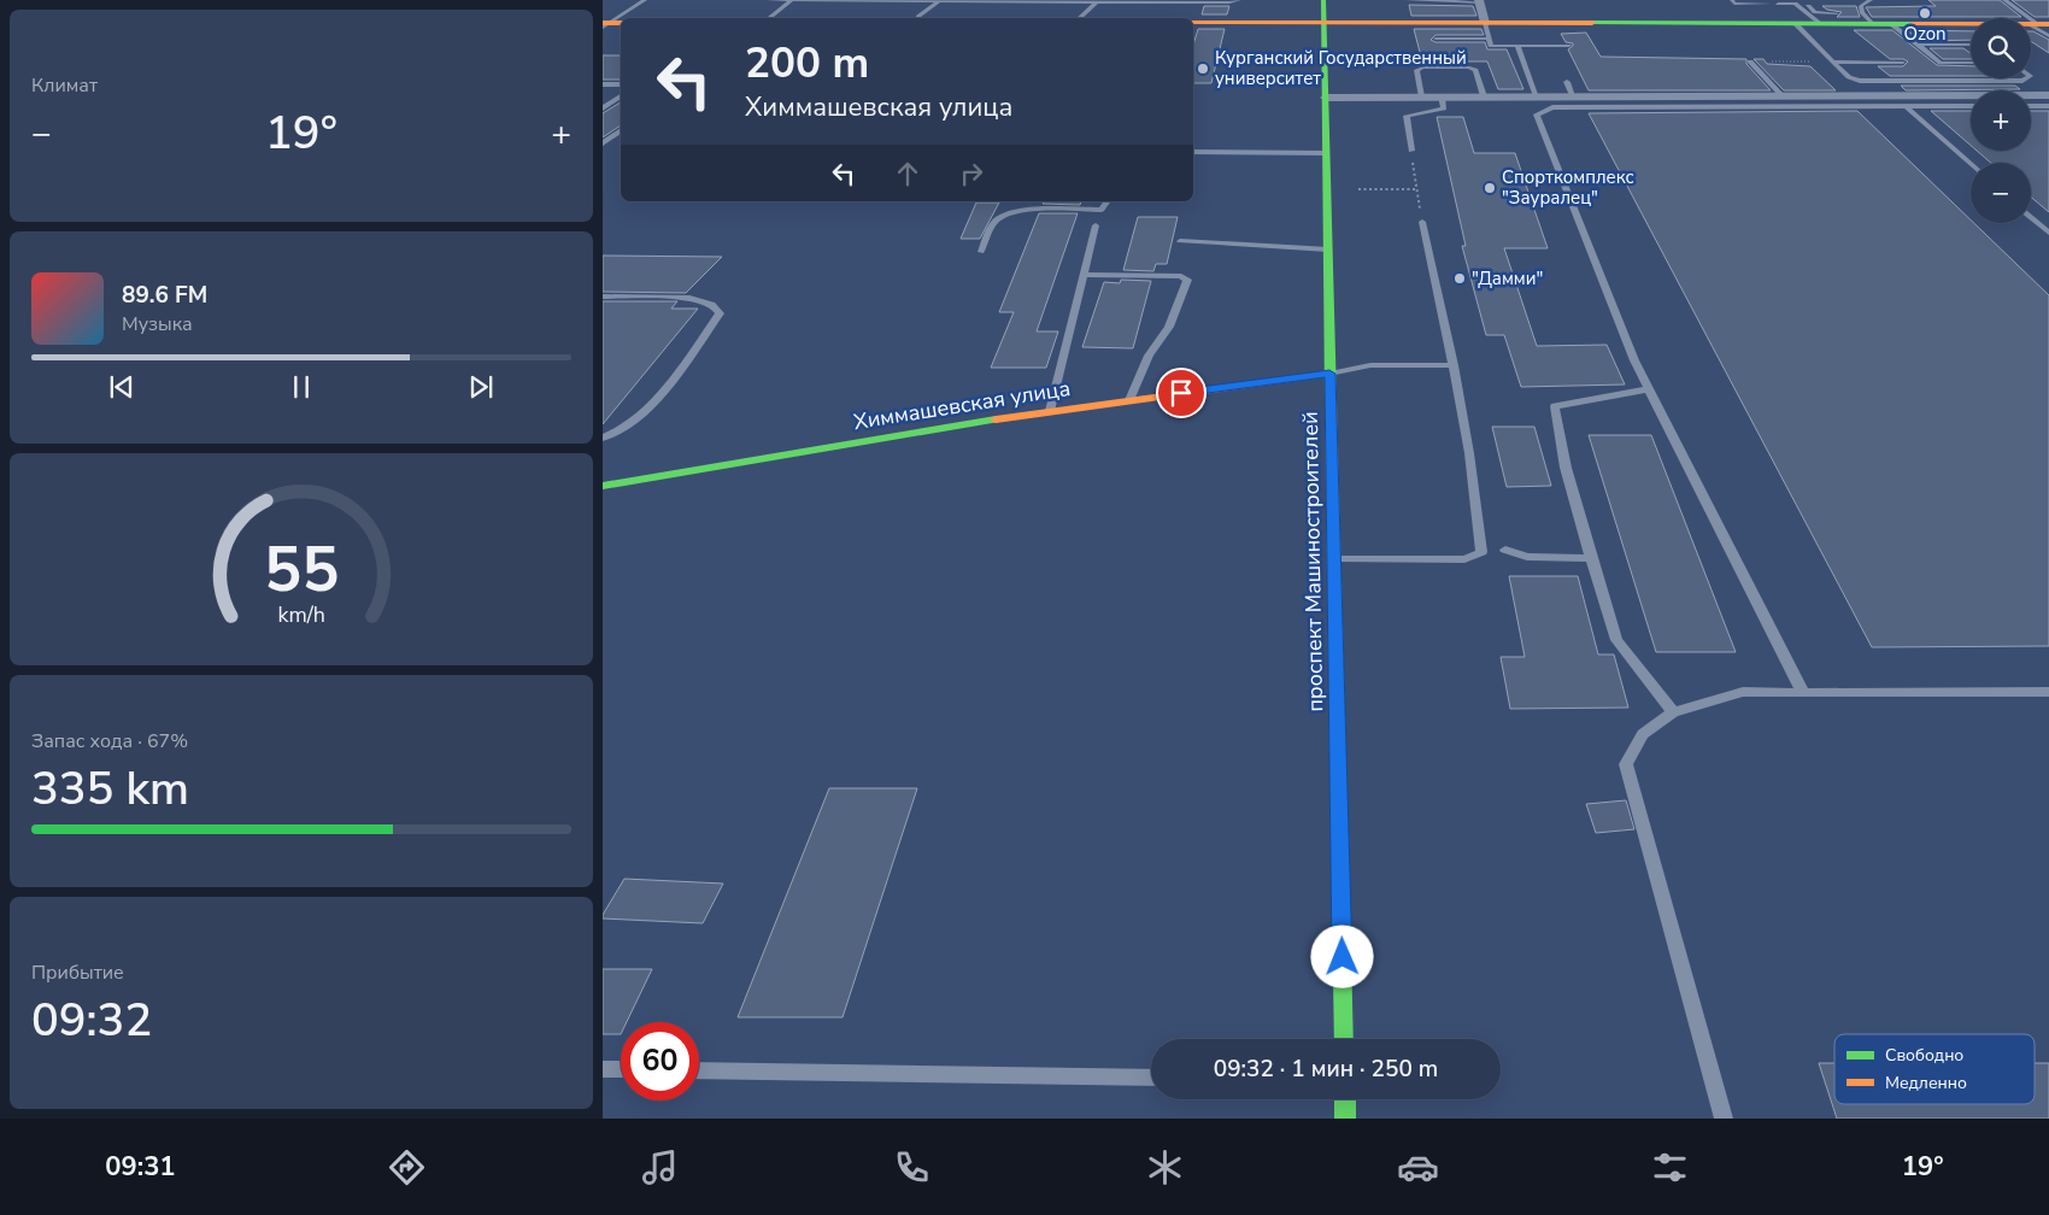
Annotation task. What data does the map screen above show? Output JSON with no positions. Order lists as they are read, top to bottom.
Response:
{
  "streets": {
    "main road": ["Химмашевская улица", "проспект Машиностроителей"]
  },
  "crossings": [
    ["Химмашевская улица", "проспект Машиностроителей"]
  ],
  "places": [
    "Ozon",
    "Курганский Государственный университет",
    "Спорткомплекс \"Зауралец\"",
    "\"Дамми\""
  ],
  "legend": ["Свободно", "Медленно"],
  "page": {
    "tile": [
      "Климат",
      ["Запас хода · 67%", "335 km"],
      ["Прибытие", "09:32"]
    ],
    "map_buttons": ["+", "−"],
    "turn": ["200 m", "Химмашевская улица"],
    "heat": ["−", "19°", "+"],
    "song": ["89.6 FM", "Музыка"],
    "limit": "60",
    "trip": "09:32 · 1 мин · 250 m",
    "tabs": ["09:31", "19°"],
    "gauge": ["55", "km/h"]
  }
}
